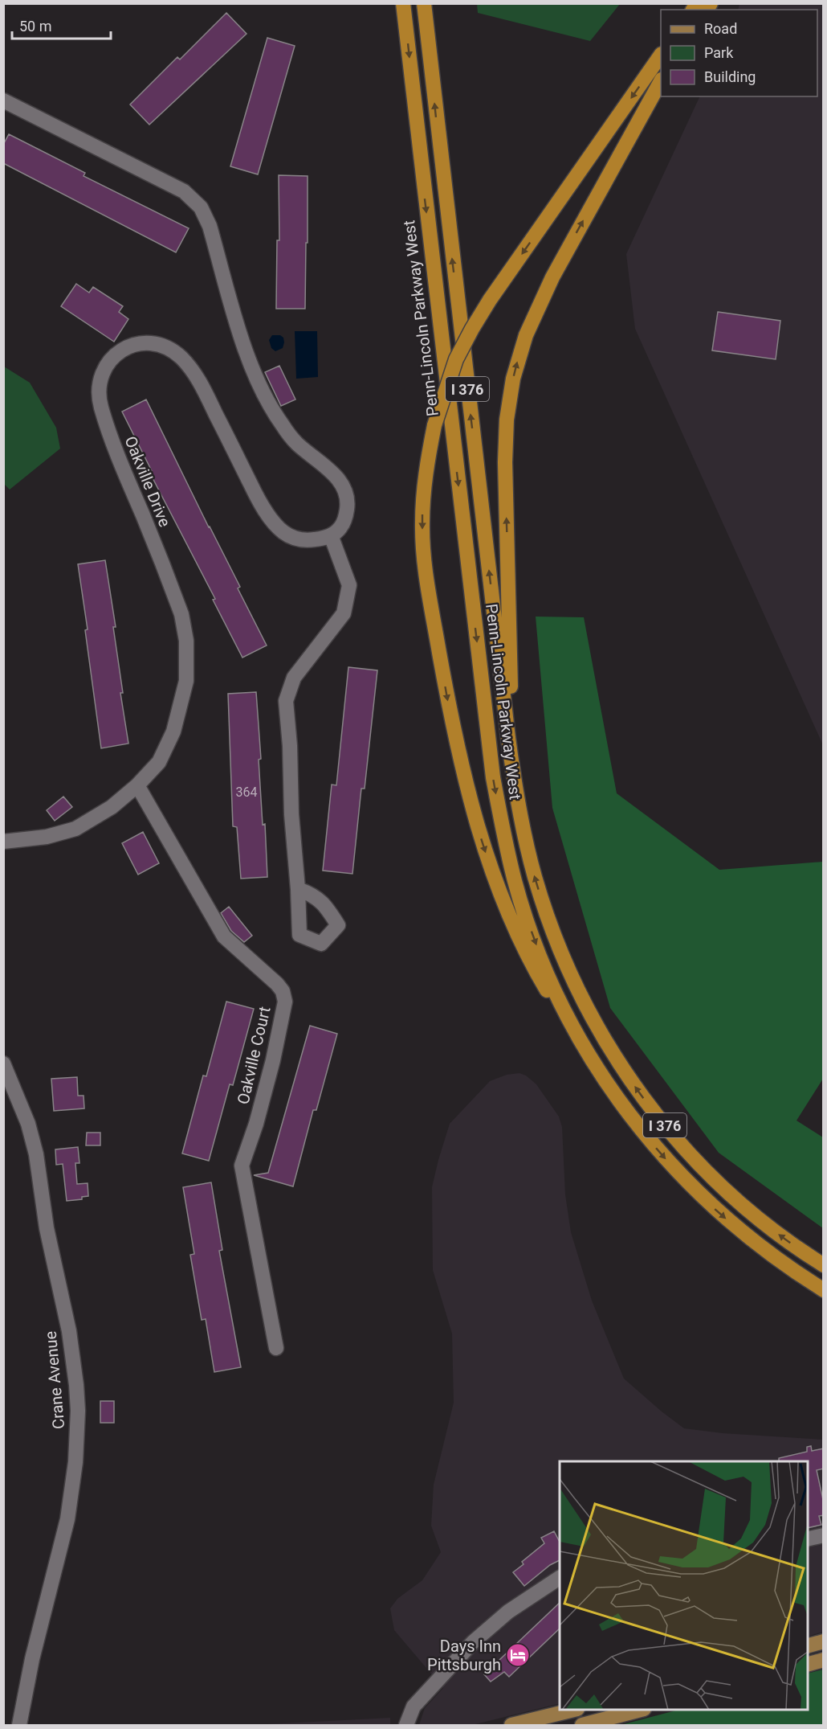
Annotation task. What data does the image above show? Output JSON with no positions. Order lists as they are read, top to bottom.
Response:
{
  "streets": {
    "highway": ["Penn-Lincoln Parkway West", "I 376"],
    "street": ["Oakville Drive", "Oakville Court", "Crane Avenue"]
  },
  "crossings": [
    ["Oakville Drive", "Oakville Court"]
  ],
  "places": {
    "hotel": ["Days Inn Pittsburgh"]
  },
  "house_numbers": ["364"],
  "legend": ["Road", "Park", "Building"],
  "scale_bar": "50 m"
}
